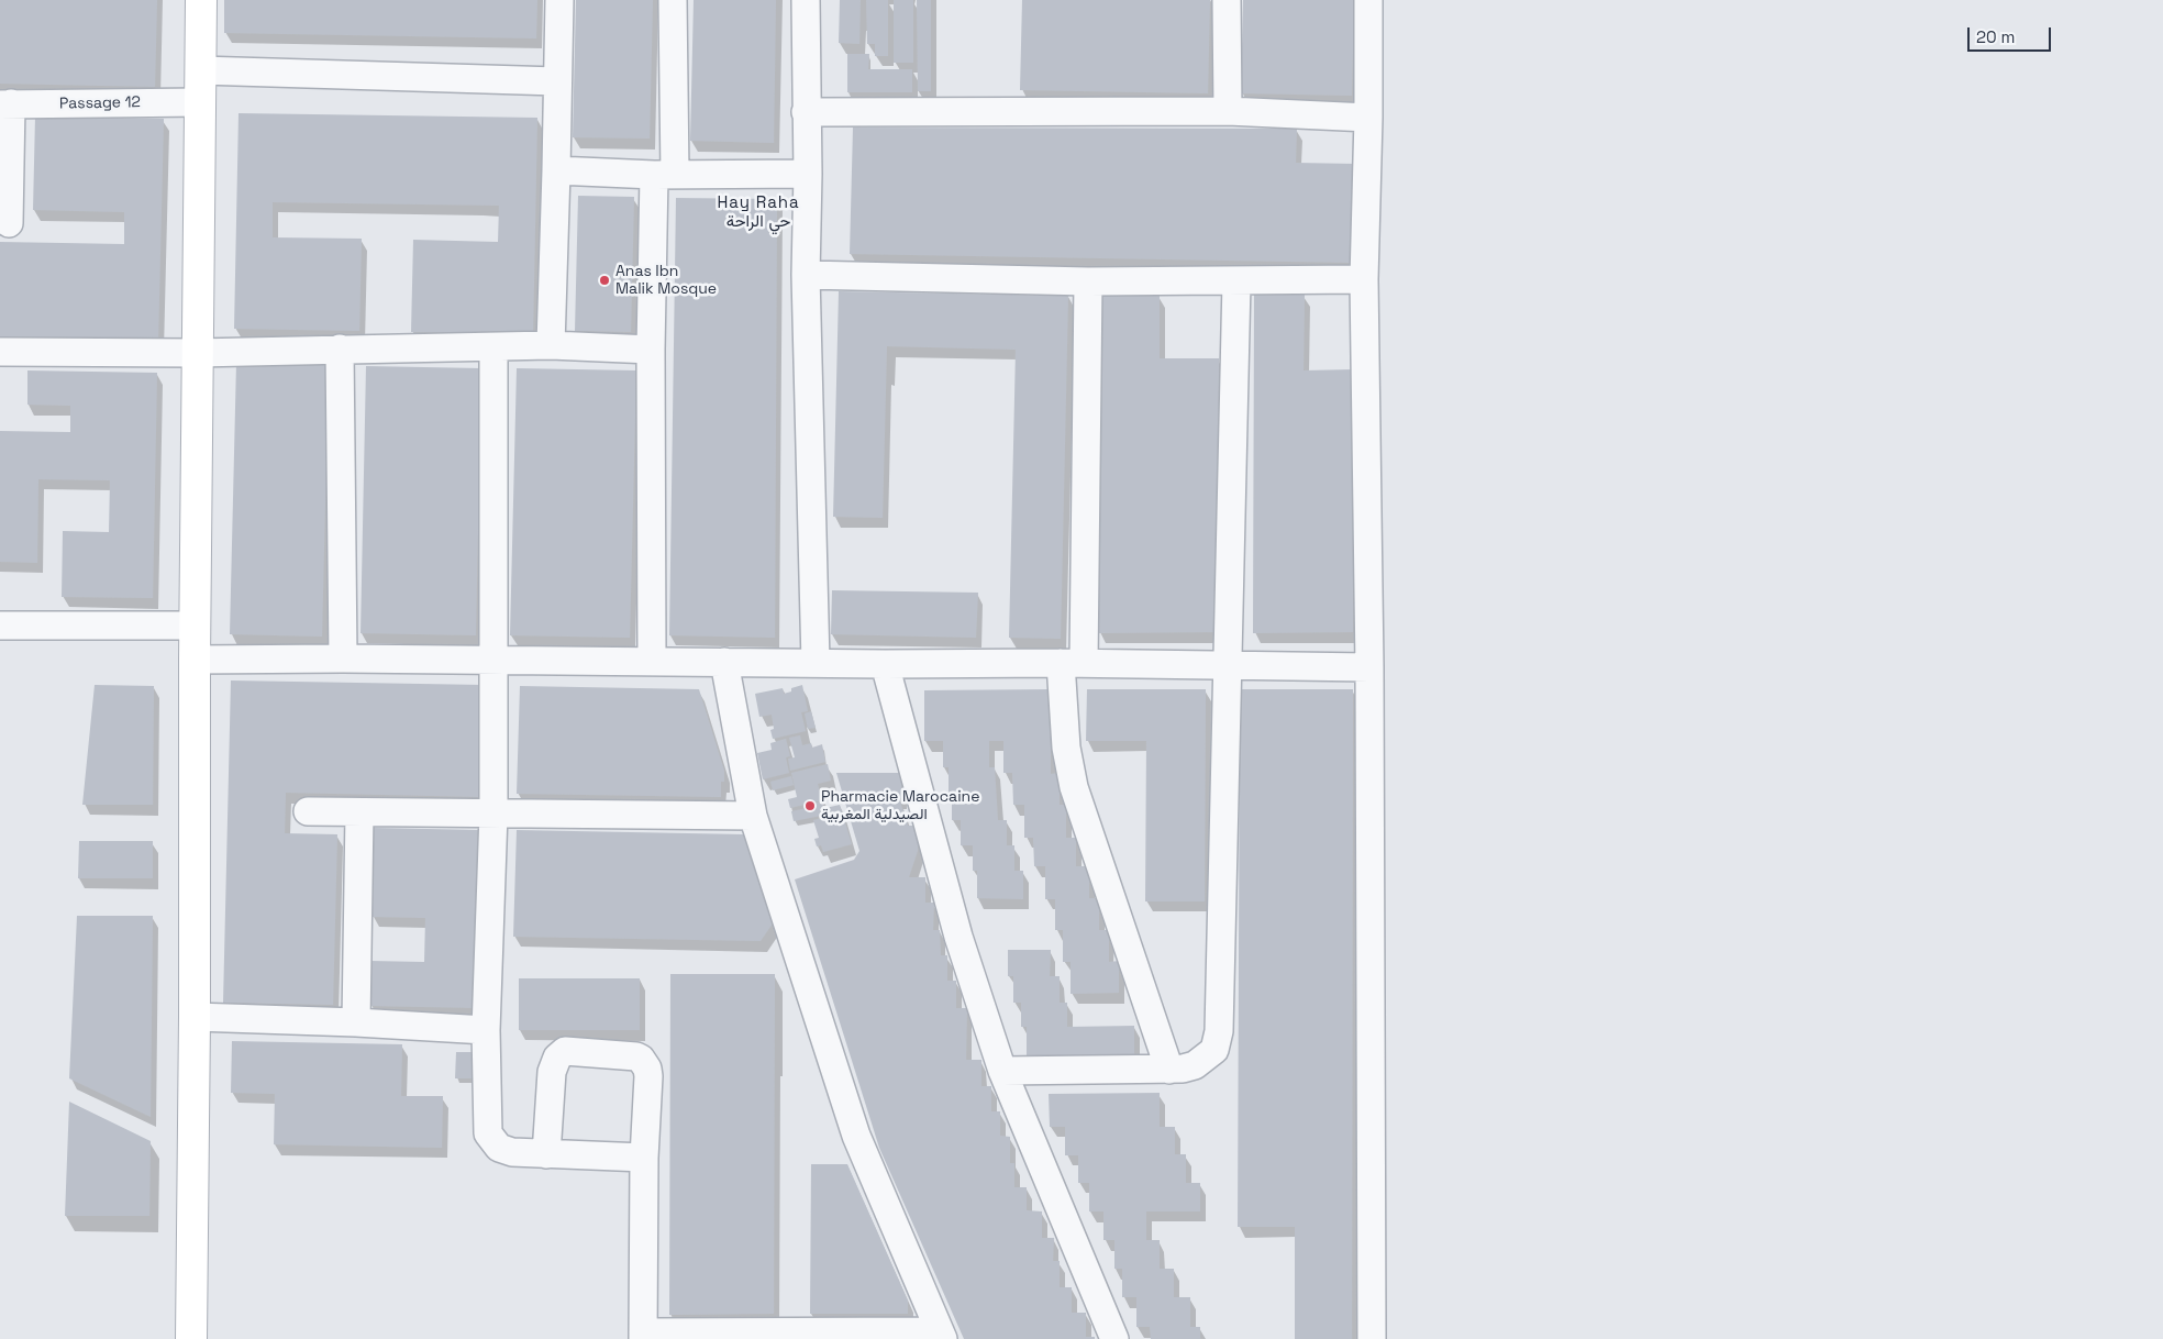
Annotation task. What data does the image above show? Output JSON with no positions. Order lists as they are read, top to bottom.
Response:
{
  "streets": {
    "street": ["Passage 12"]
  },
  "districts": ["Hay Raha حي الراحة"],
  "places": ["Anas Ibn Malik Mosque", "Pharmacie Marocaine الصيدلية المغربية"],
  "scale_bar": "20 m"
}
